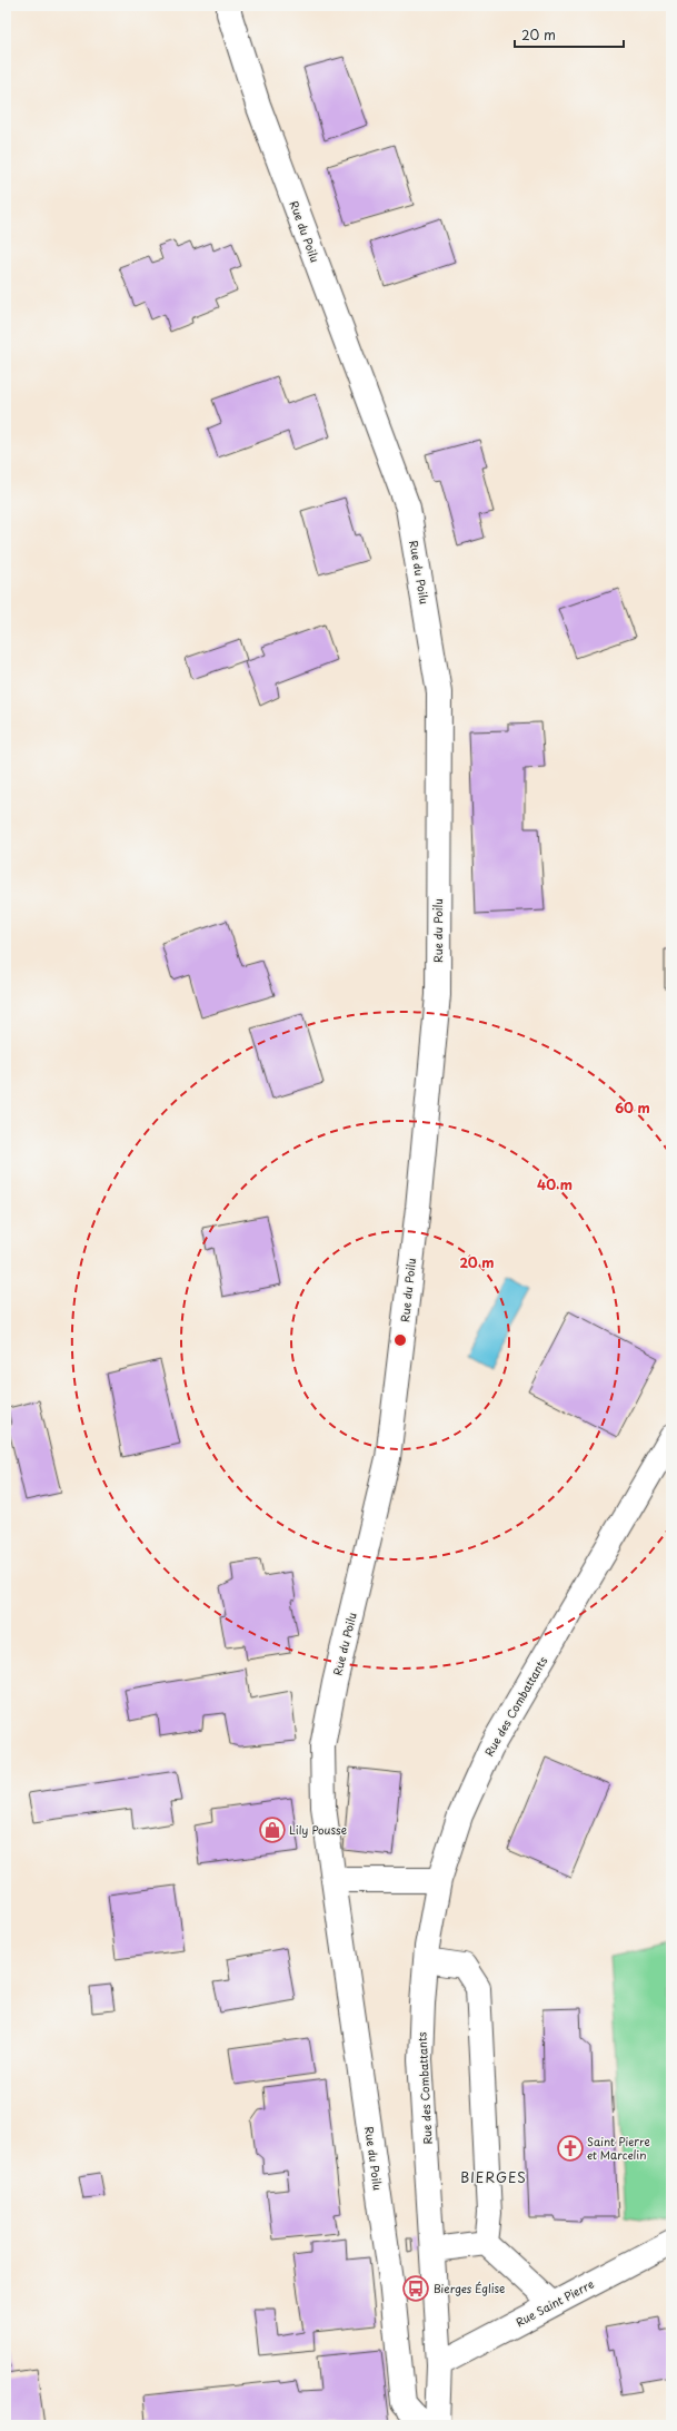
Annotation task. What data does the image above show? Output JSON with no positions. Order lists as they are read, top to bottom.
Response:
{
  "streets": {
    "street": ["Rue du Poilu", "Rue des Combattants", "Rue Saint Pierre"]
  },
  "crossings": [
    ["Rue des Combattants", "Rue Saint Pierre"]
  ],
  "districts": ["BIERGES"],
  "places": {
    "shop": ["Lily Pousse"],
    "church": ["Saint Pierre et Marcelin"],
    "bus stop": ["Bierges Église"]
  },
  "scale_bar": "20 m",
  "rings": ["60 m", "40 m", "20 m"]
}
